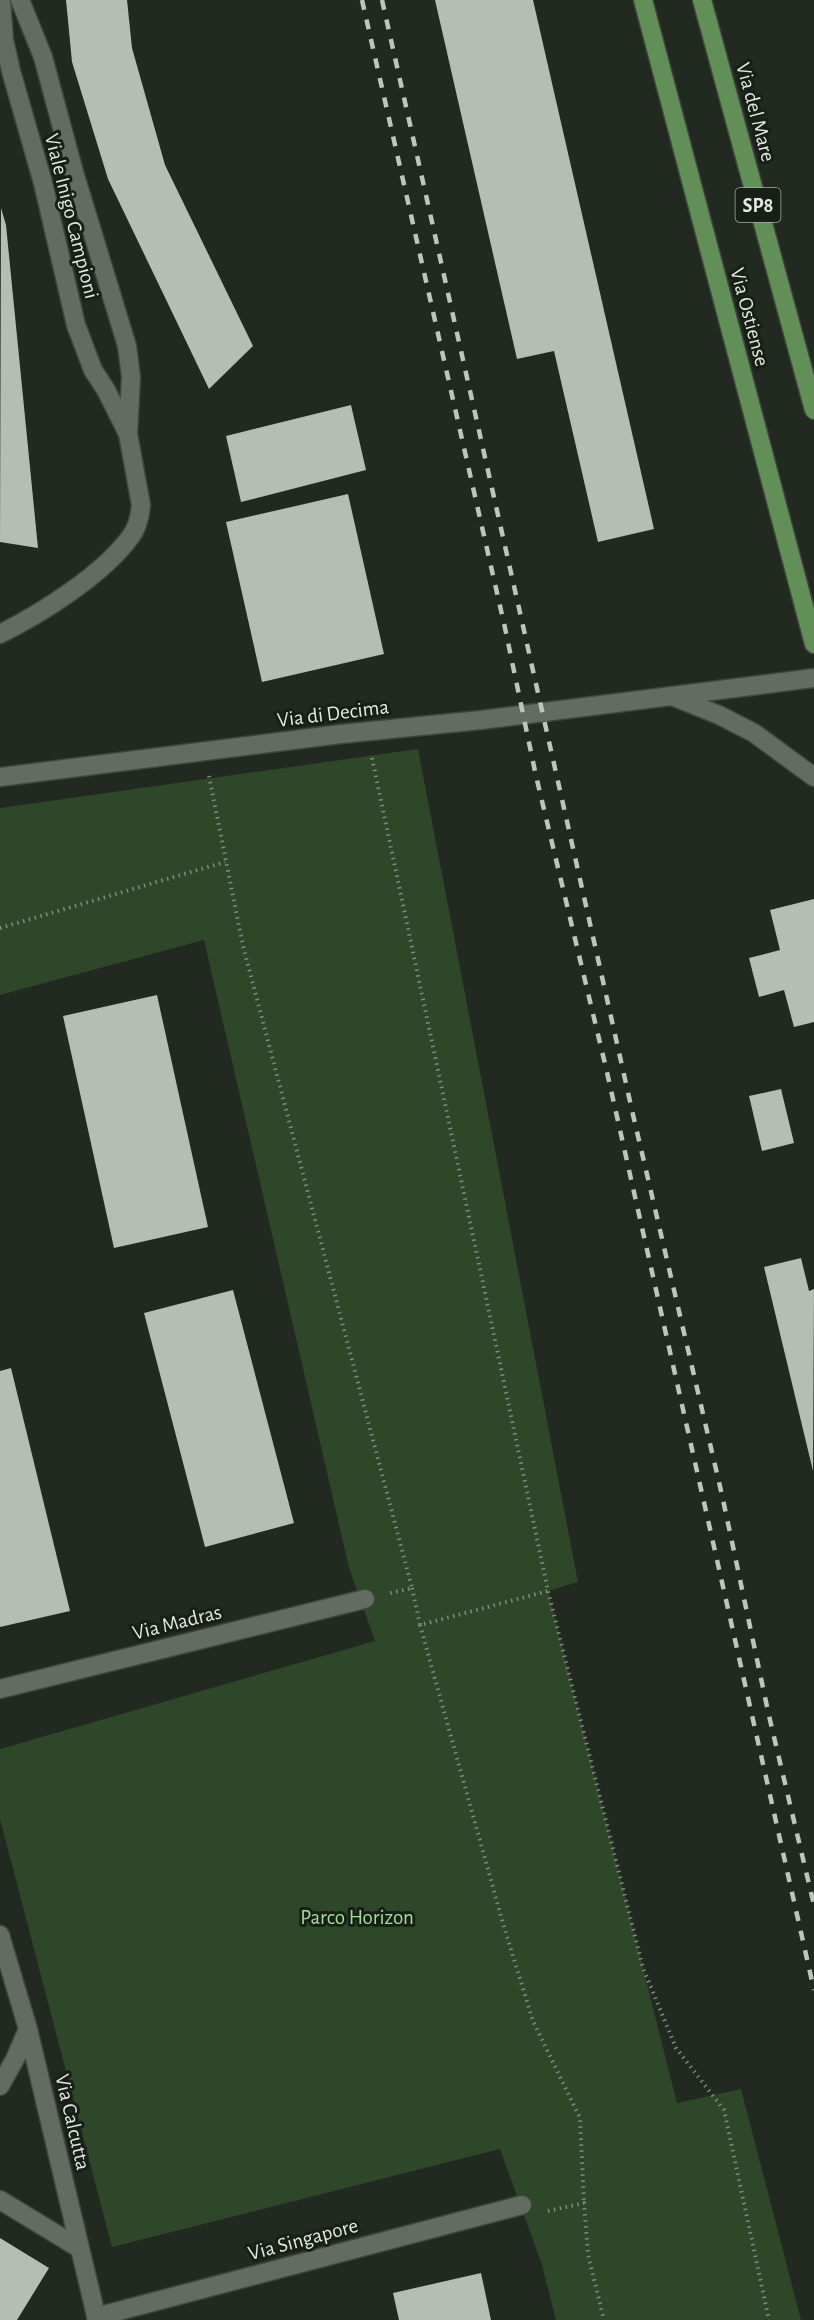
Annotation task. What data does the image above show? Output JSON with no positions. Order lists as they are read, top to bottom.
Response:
{
  "streets": {
    "main road": ["Via del Mare", "SP8", "Via Ostiense"],
    "street": [
      "Viale Inigo Campioni",
      "Via di Decima",
      "Via Madras",
      "Via Calcutta",
      "Via Singapore"
    ]
  },
  "crossings": [
    ["Via Calcutta", "Via Singapore"]
  ],
  "parks": ["Parco Horizon"]
}
